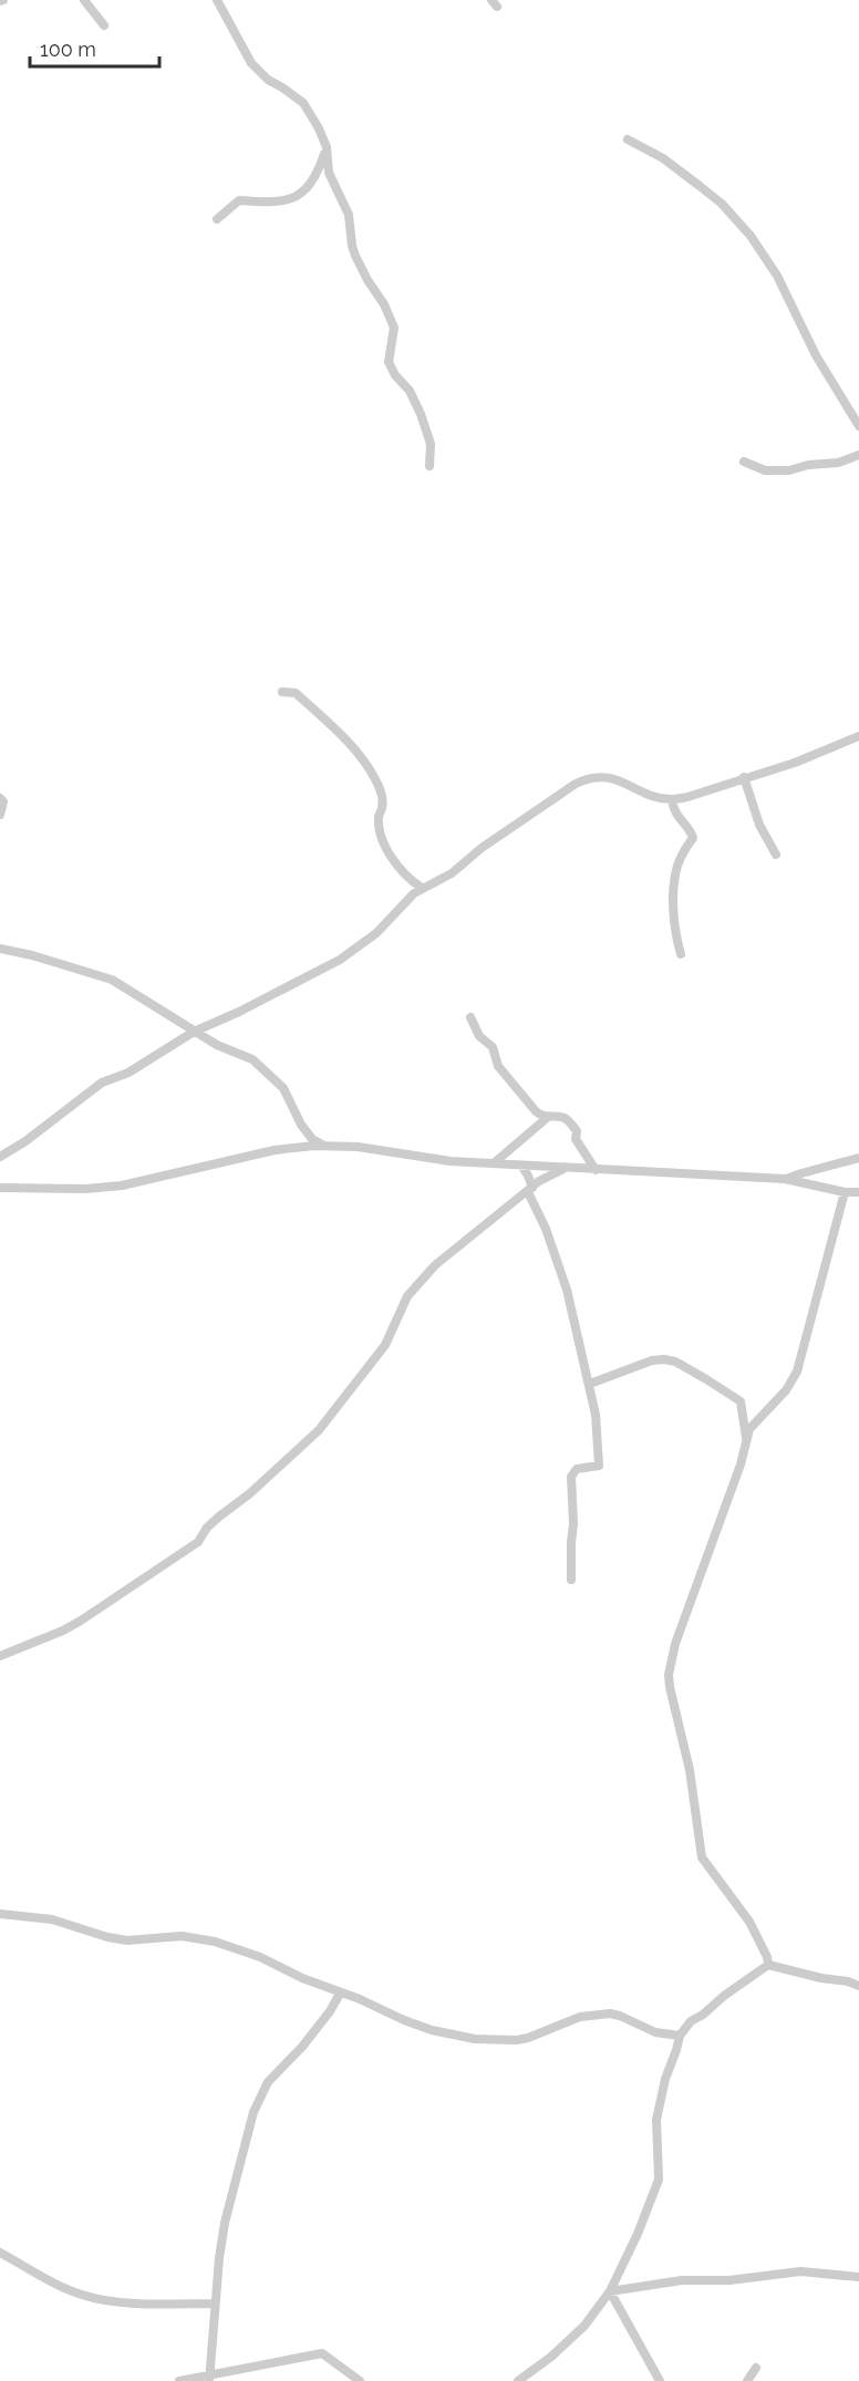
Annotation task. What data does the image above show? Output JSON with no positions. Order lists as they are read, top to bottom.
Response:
{
  "scale_bar": "100 m"
}
